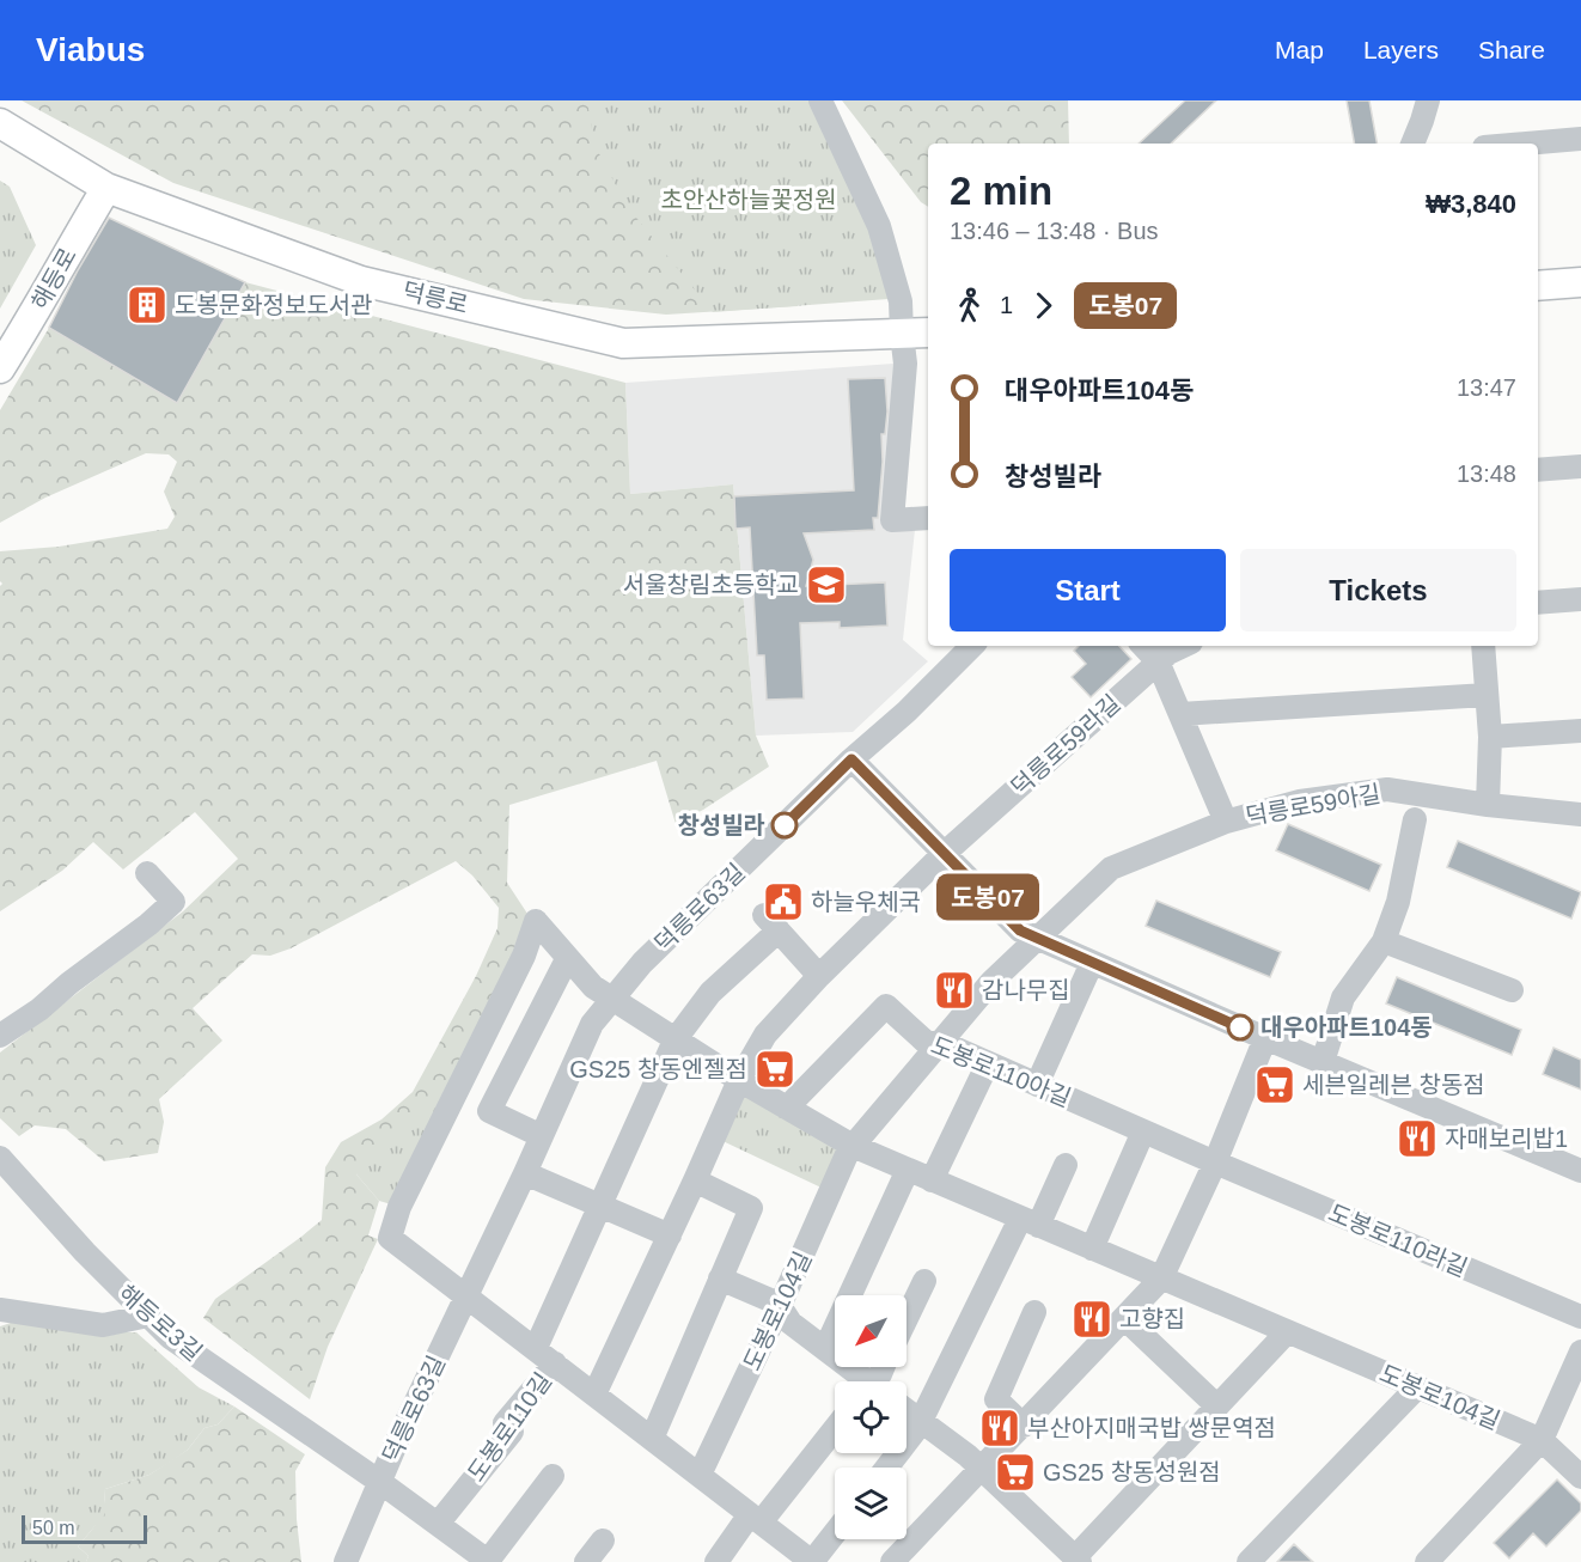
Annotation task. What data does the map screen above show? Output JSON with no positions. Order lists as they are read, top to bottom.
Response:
{
  "streets": {
    "main road": ["해등로", "덕릉로"],
    "street": [
      "덕릉로59라길",
      "덕릉로59아길",
      "덕릉로63길",
      "도봉로110아길",
      "도봉로110라길",
      "도봉로104길",
      "해등로3길",
      "도봉로110길"
    ]
  },
  "crossings": [
    ["해등로", "덕릉로"],
    ["덕릉로59아길", "도봉로104길"],
    ["덕릉로63길", "도봉로104길"],
    ["덕릉로63길", "해등로3길"],
    ["도봉로110아길", "도봉로110라길"],
    ["도봉로110아길", "도봉로104길"]
  ],
  "parks": ["초안산하늘꽃정원"],
  "places": {
    "building": ["도봉문화정보도서관"],
    "school or university": ["서울창림초등학교"],
    "other": ["창성빌라", "대우아파트104동"],
    "public building": ["하늘우체국"],
    "restaurant": [
      "감나무집",
      "자매보리밥1",
      "고향집",
      "부산아지매국밥 쌍문역점"
    ],
    "supermarket": ["GS25 창동엔젤점", "세븐일레븐 창동점", "GS25 창동성원점"]
  },
  "lines": ["bus line 도봉07"],
  "scale_bar": "50 m",
  "north": "bottom left",
  "page": {
    "header": "Viabus",
    "nav": ["Map", "Layers", "Share"],
    "on_map": "도봉07",
    "heading": ["2 min", "13:46 – 13:48 · Bus", "₩3,840"],
    "legs": ["1", "도봉07"],
    "list": [
      {
        "name": "대우아파트104동",
        "value": "13:47"
      },
      {
        "name": "창성빌라",
        "value": "13:48"
      }
    ],
    "buttons": ["Start", "Tickets"],
    "scale": "50 m"
  }
}
